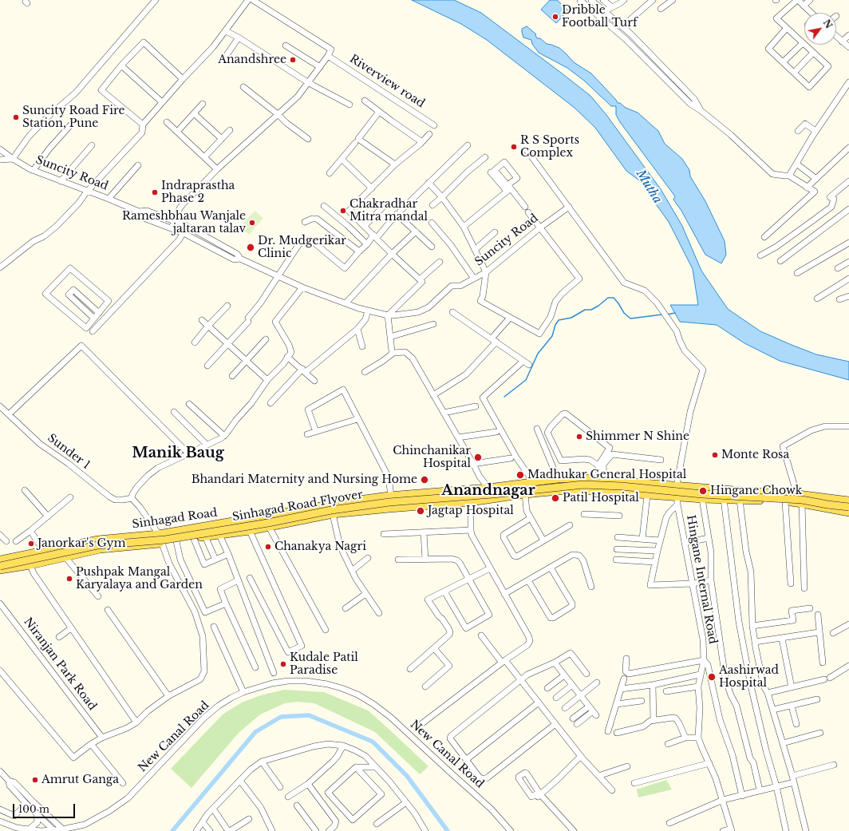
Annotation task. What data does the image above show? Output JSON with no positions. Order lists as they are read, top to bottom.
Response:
{
  "streets": {
    "main road": ["Sinhagad Road Flyover", "Sinhagad Road"],
    "street": [
      "Riverview road",
      "Suncity Road",
      "Sunder 1",
      "Hingane Internal Road",
      "Niranjan Park Road",
      "New Canal Road"
    ]
  },
  "crossings": [
    ["Suncity Road", "Hingane Internal Road"],
    ["Sinhagad Road Flyover", "Sinhagad Road"],
    ["Sinhagad Road", "Hingane Internal Road"]
  ],
  "districts": ["Manik Baug", "Anandnagar"],
  "water": ["Mutha"],
  "places": [
    "Dribble Football Turf",
    "Anandshree",
    "Suncity Road Fire Station, Pune",
    "R S Sports Complex",
    "Indraprastha Phase 2",
    "Chakradhar Mitra mandal",
    "Rameshbhau Wanjale jaltaran talav",
    "Dr. Mudgerikar Clinic",
    "Shimmer N Shine",
    "Monte Rosa",
    "Chinchanikar Hospital",
    "Madhukar General Hospital",
    "Bhandari Maternity and Nursing Home",
    "Hingane Chowk",
    "Patil Hospital",
    "Jagtap Hospital",
    "Janorkar's Gym",
    "Chanakya Nagri",
    "Pushpak Mangal Karyalaya and Garden",
    "Kudale Patil Paradise",
    "Aashirwad Hospital",
    "Amrut Ganga"
  ],
  "scale_bar": "100 m",
  "north": "top right"
}
